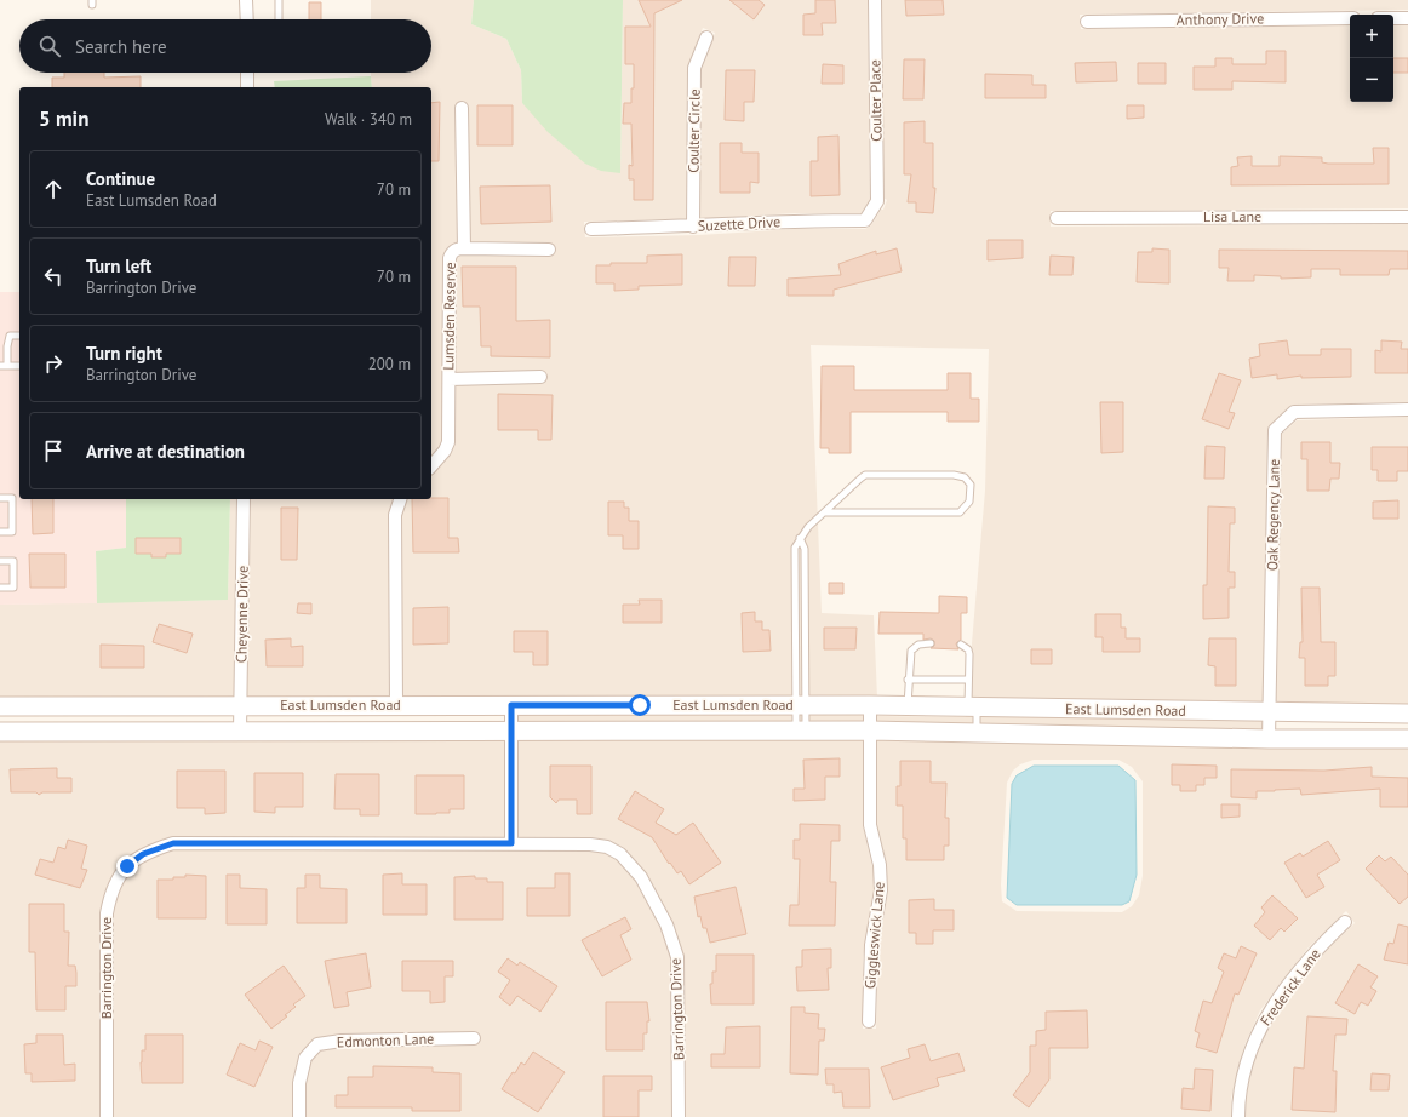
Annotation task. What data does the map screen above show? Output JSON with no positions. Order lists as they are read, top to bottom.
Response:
{
  "streets": {
    "main road": ["East Lumsden Road"],
    "street": [
      "Anthony Drive",
      "Coulter Place",
      "Coulter Circle",
      "Lisa Lane",
      "Suzette Drive",
      "Lumsden Reserve",
      "Oak Regency Lane",
      "Cheyenne Drive",
      "Giggleswick Lane",
      "Barrington Drive",
      "Frederick Lane",
      "Edmonton Lane"
    ]
  },
  "crossings": [
    ["Coulter Place", "Suzette Drive"],
    ["Coulter Circle", "Suzette Drive"],
    ["Oak Regency Lane", "East Lumsden Road"],
    ["Cheyenne Drive", "East Lumsden Road"],
    ["East Lumsden Road", "Giggleswick Lane"]
  ],
  "page": {
    "map_buttons": ["+", "−"],
    "search": "Search here",
    "heading": ["5 min", "Walk · 340 m"],
    "list": [
      ["Continue", "East Lumsden Road", "70 m"],
      ["Turn left", "Barrington Drive", "70 m"],
      ["Turn right", "Barrington Drive", "200 m"],
      "Arrive at destination"
    ]
  }
}
